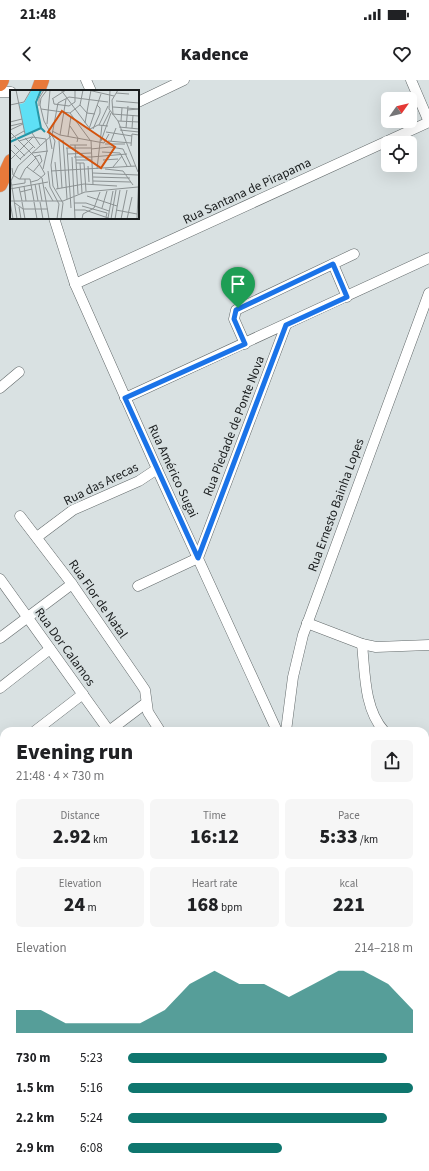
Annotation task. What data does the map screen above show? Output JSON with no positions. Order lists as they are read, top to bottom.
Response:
{
  "streets": {
    "street": [
      "Rua Santana de Pirapama",
      "Rua Piedade de Ponte Nova",
      "Rua Américo Sugai",
      "Rua das Arecas",
      "Rua Ernesto Bainha Lopes",
      "Rua Flor de Natal",
      "Rua Dor Calamos"
    ]
  },
  "crossings": [
    ["Rua Santana de Pirapama", "Rua Américo Sugai"],
    ["Rua Piedade de Ponte Nova", "Rua Américo Sugai"],
    ["Rua Américo Sugai", "Rua das Arecas"],
    ["Rua das Arecas", "Rua Flor de Natal"]
  ],
  "north": "top right",
  "page": {
    "status": "21:48",
    "header": "Kadence",
    "heading": ["Evening run", "21:48 · 4 × 730 m"],
    "stats": [
      ["Distance", "2.92 km"],
      ["Time", "16:12"],
      ["Pace", "5:33 /km"],
      ["Elevation", "24 m"],
      ["Heart rate", "168 bpm"],
      ["kcal", "221"]
    ],
    "chart": ["Elevation", "214–218 m"],
    "list": [
      {
        "name": "730 m",
        "note": "5:23"
      },
      {
        "name": "1.5 km",
        "note": "5:16"
      },
      {
        "name": "2.2 km",
        "note": "5:24"
      },
      {
        "name": "2.9 km",
        "note": "6:08"
      }
    ]
  }
}
